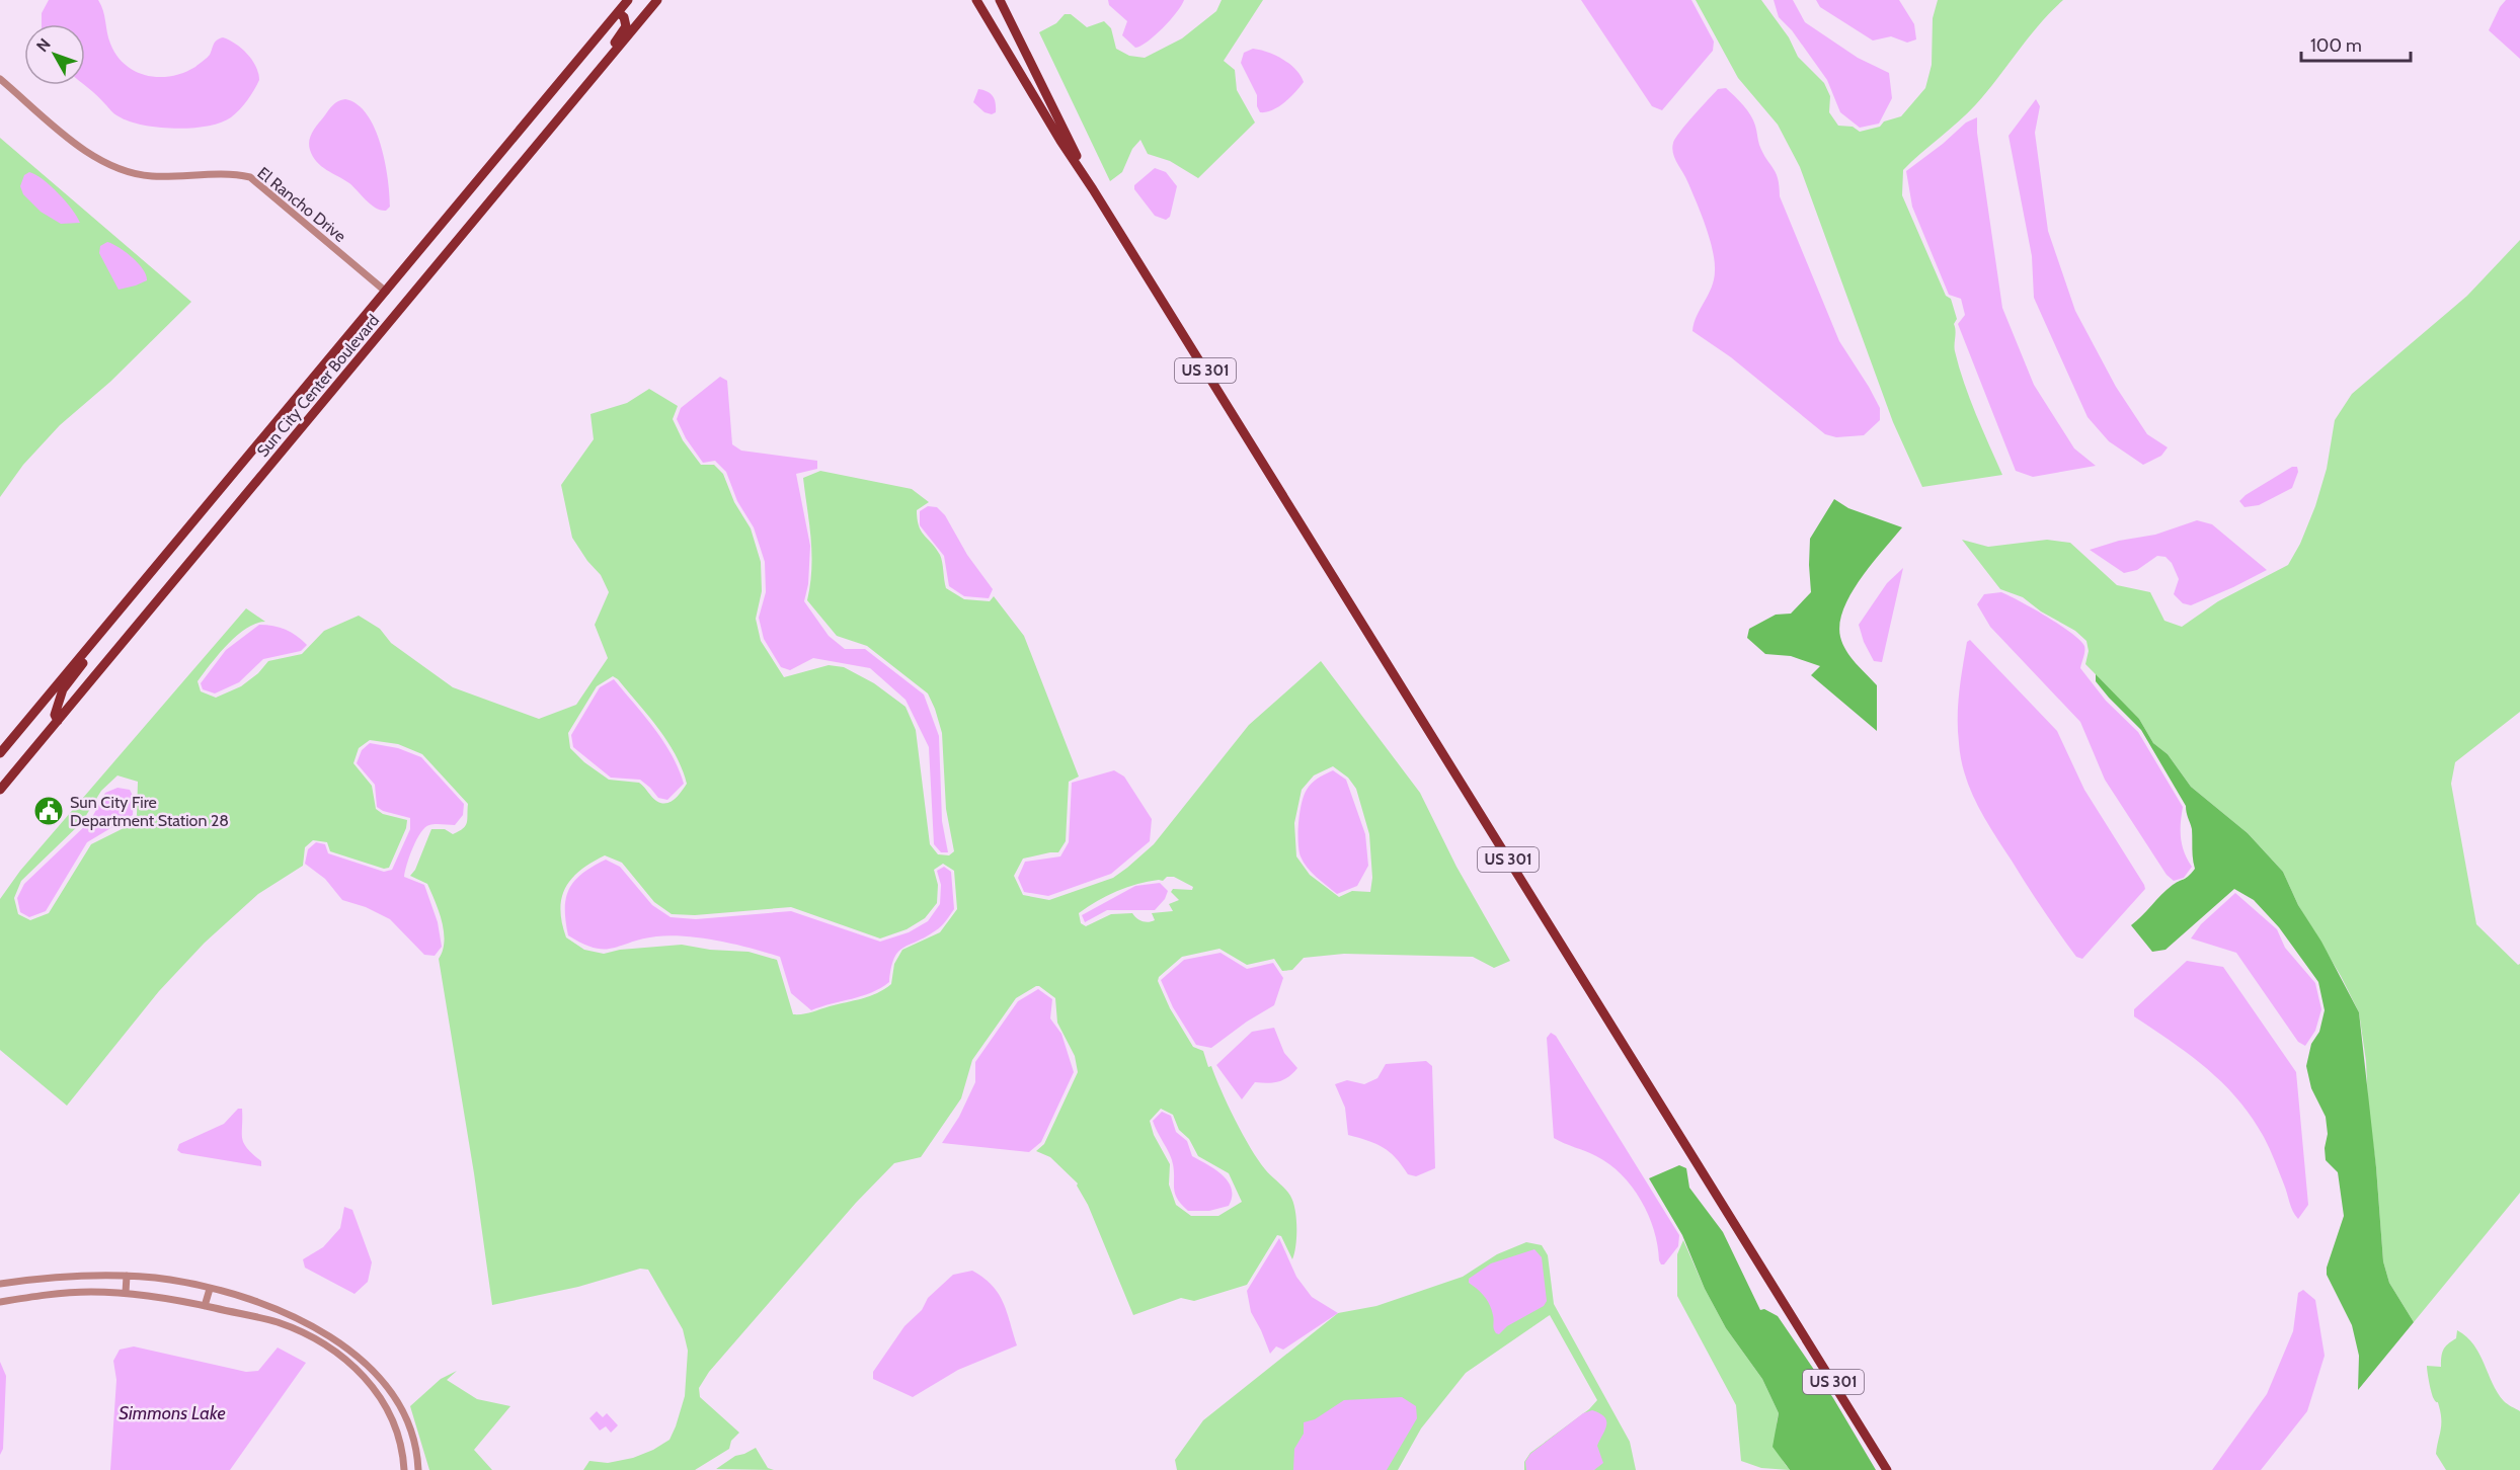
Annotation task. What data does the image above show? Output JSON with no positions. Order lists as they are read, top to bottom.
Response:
{
  "streets": {
    "main road": ["US 301", "Sun City Center Boulevard"],
    "street": ["El Rancho Drive"]
  },
  "crossings": [
    ["El Rancho Drive", "Sun City Center Boulevard"]
  ],
  "water": ["Simmons Lake"],
  "places": {
    "public building": ["Sun City Fire Department Station 28"]
  },
  "scale_bar": "100 m",
  "north": "top left"
}
